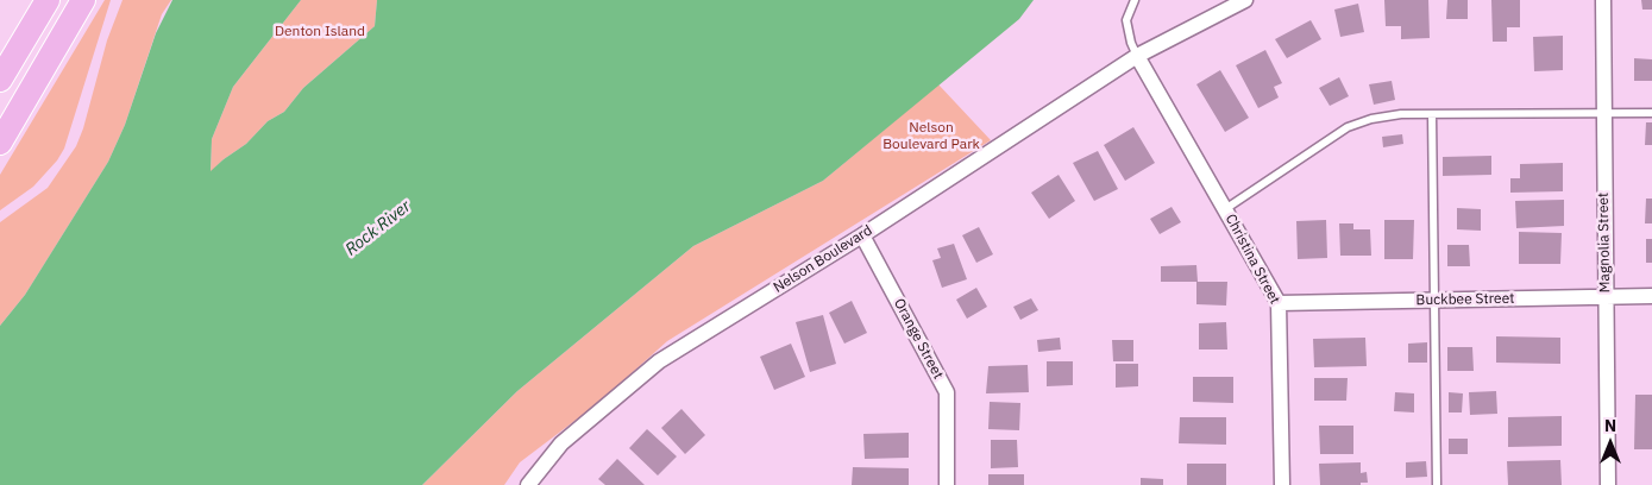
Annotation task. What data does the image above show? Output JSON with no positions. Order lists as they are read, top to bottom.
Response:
{
  "streets": {
    "street": [
      "Magnolia Street",
      "Nelson Boulevard",
      "Christina Street",
      "Buckbee Street",
      "Orange Street"
    ]
  },
  "crossings": [
    ["Magnolia Street", "Buckbee Street"],
    ["Nelson Boulevard", "Christina Street"],
    ["Nelson Boulevard", "Orange Street"],
    ["Christina Street", "Buckbee Street"]
  ],
  "water": ["Rock River"],
  "parks": ["Denton Island", "Nelson Boulevard Park"],
  "north": "top"
}
